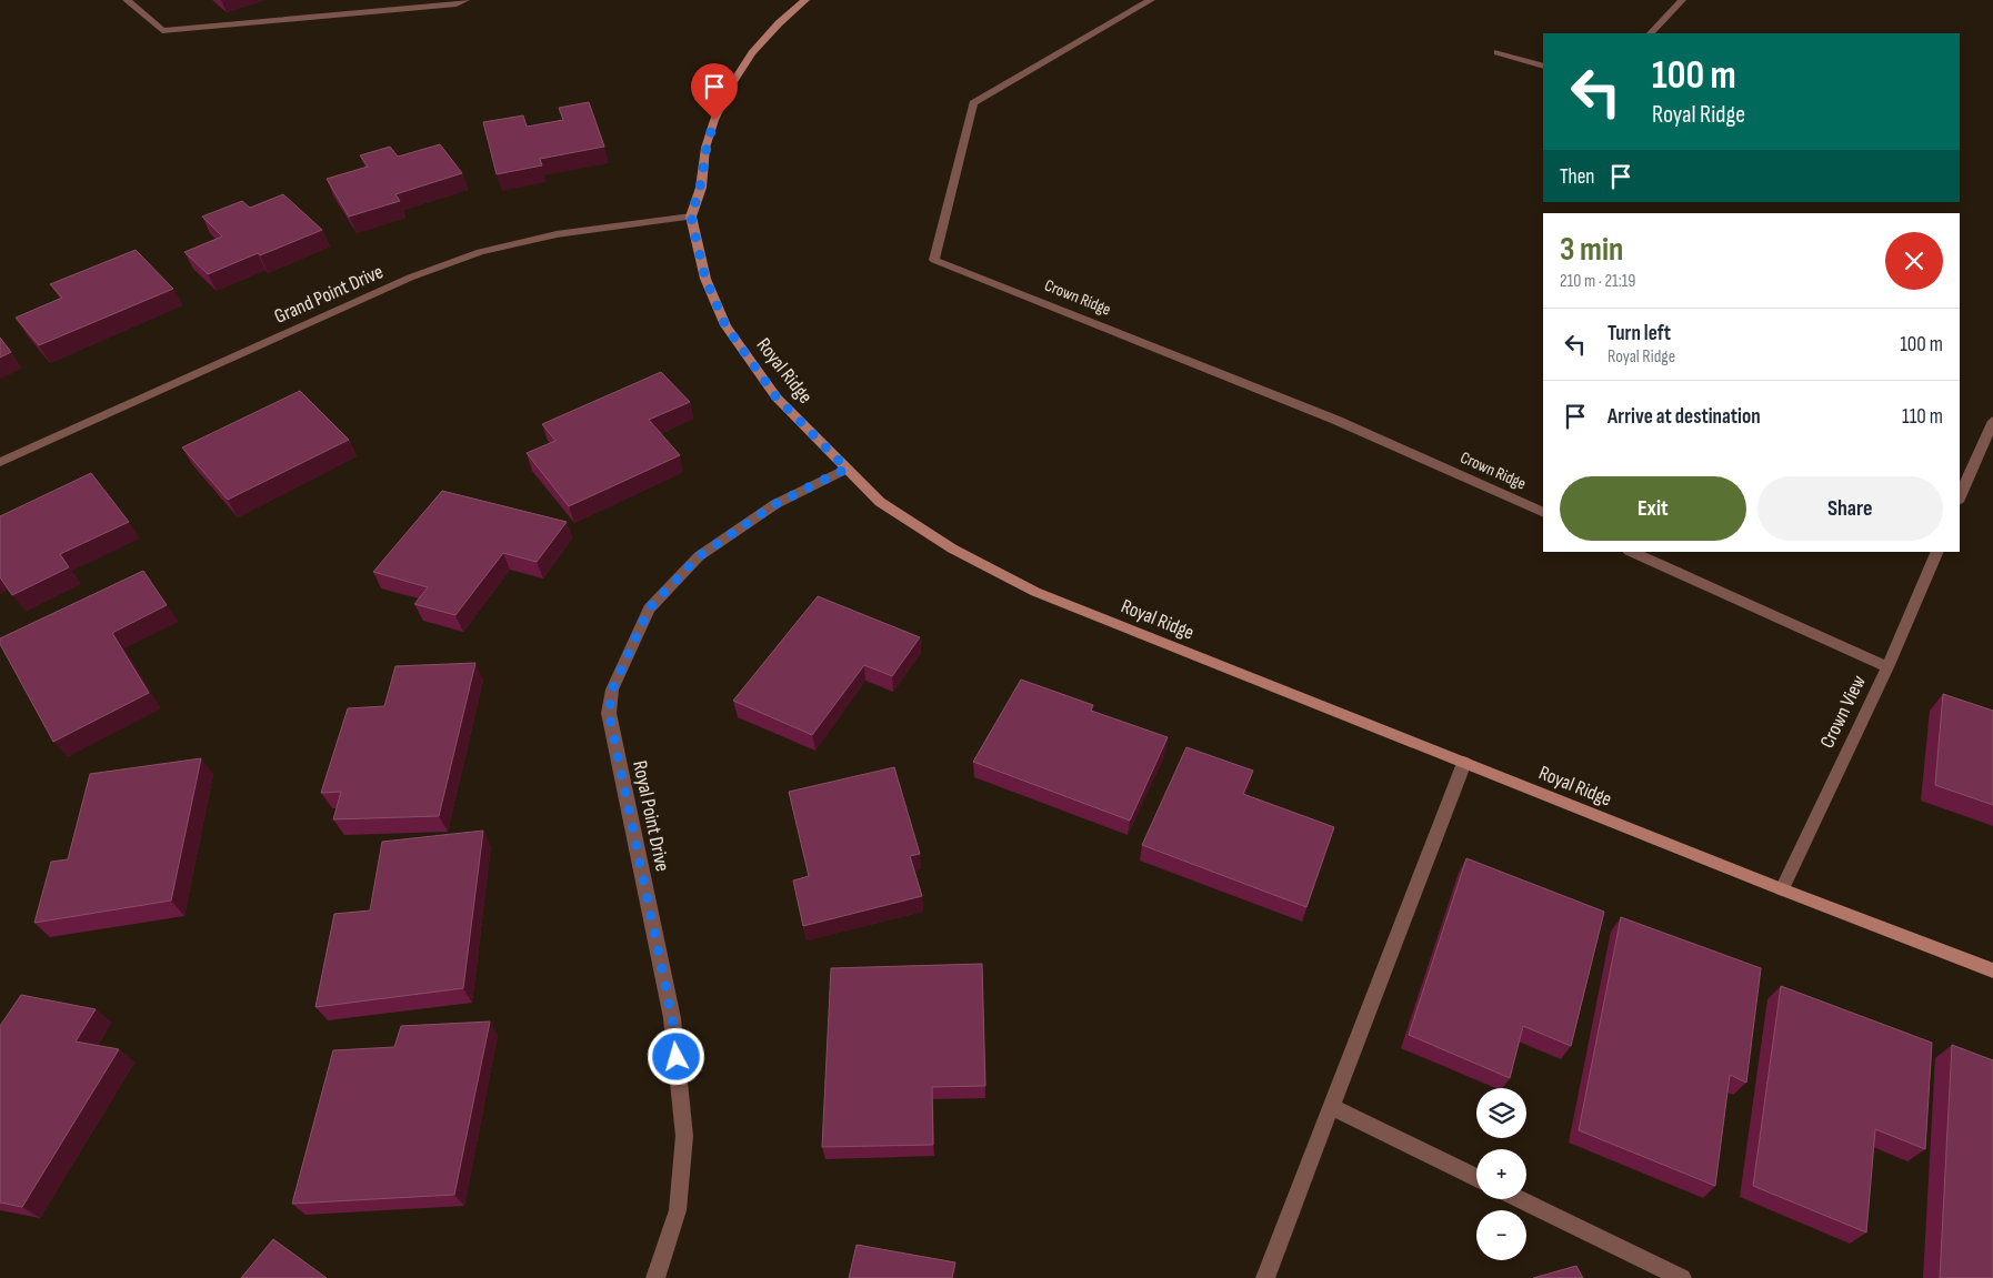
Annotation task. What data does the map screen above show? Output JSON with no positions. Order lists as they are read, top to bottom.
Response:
{
  "streets": {
    "street": [
      "Grand Point Drive",
      "Crown Ridge",
      "Royal Ridge",
      "Crown View",
      "Royal Point Drive"
    ]
  },
  "crossings": [
    ["Grand Point Drive", "Royal Ridge"],
    ["Royal Ridge", "Crown View"],
    ["Royal Ridge", "Royal Point Drive"]
  ],
  "page": {
    "turn": ["100 m", "Royal Ridge"],
    "then": "Then",
    "heading": ["3 min", "210 m · 21:19"],
    "list": [
      {
        "name": "Turn left",
        "note": "Royal Ridge",
        "value": "100 m"
      },
      {
        "name": "Arrive at destination",
        "value": "110 m"
      }
    ],
    "buttons": ["Exit", "Share"],
    "map_buttons": ["+", "−"]
  }
}
